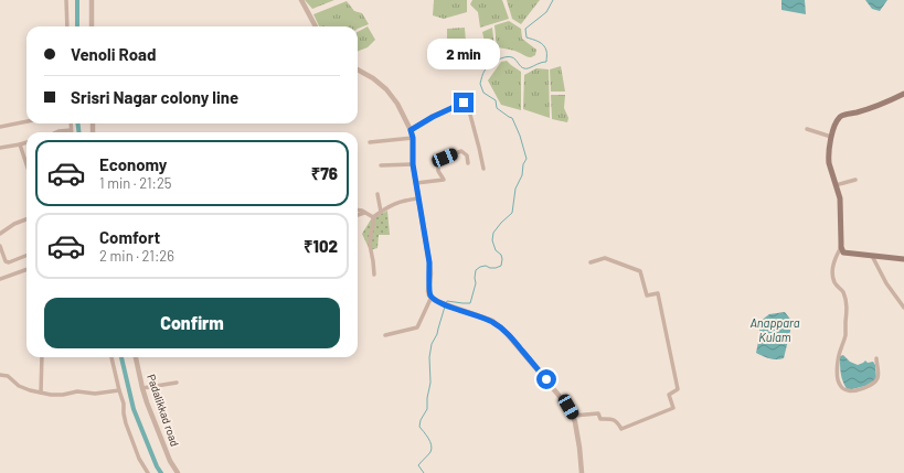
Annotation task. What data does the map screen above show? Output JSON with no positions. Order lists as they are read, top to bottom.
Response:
{
  "streets": {
    "street": ["Padalikkad road"]
  },
  "water": ["Anappara Kulam"],
  "page": {
    "banner": ["Venoli Road", "Srisri Nagar colony line"],
    "bubble": "2 min",
    "list": [
      {
        "name": "Economy",
        "note": "1 min · 21:25",
        "value": "₹76"
      },
      {
        "name": "Comfort",
        "note": "2 min · 21:26",
        "value": "₹102"
      }
    ],
    "buttons": "Confirm"
  }
}
